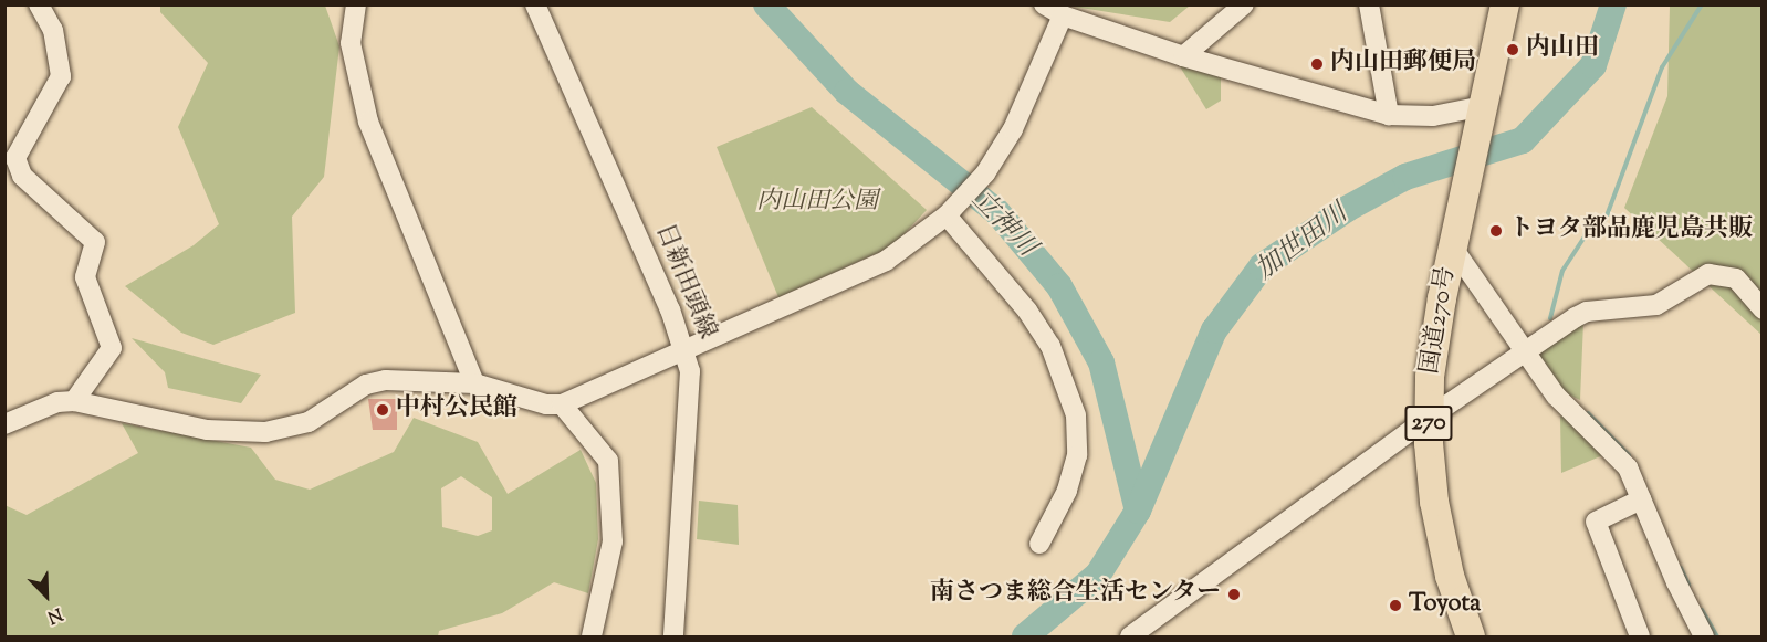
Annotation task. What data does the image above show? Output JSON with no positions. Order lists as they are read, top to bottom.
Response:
{
  "streets": {
    "highway": ["国道270号", "270"],
    "street": ["日新田頭線"]
  },
  "water": ["立神川", "加世田川"],
  "parks": ["内山田公園"],
  "places": [
    "内山田",
    "内山田郵便局",
    "トヨタ部品鹿児島共販",
    "中村公民館",
    "南さつま総合生活センター",
    "Toyota"
  ],
  "north": "bottom right"
}
